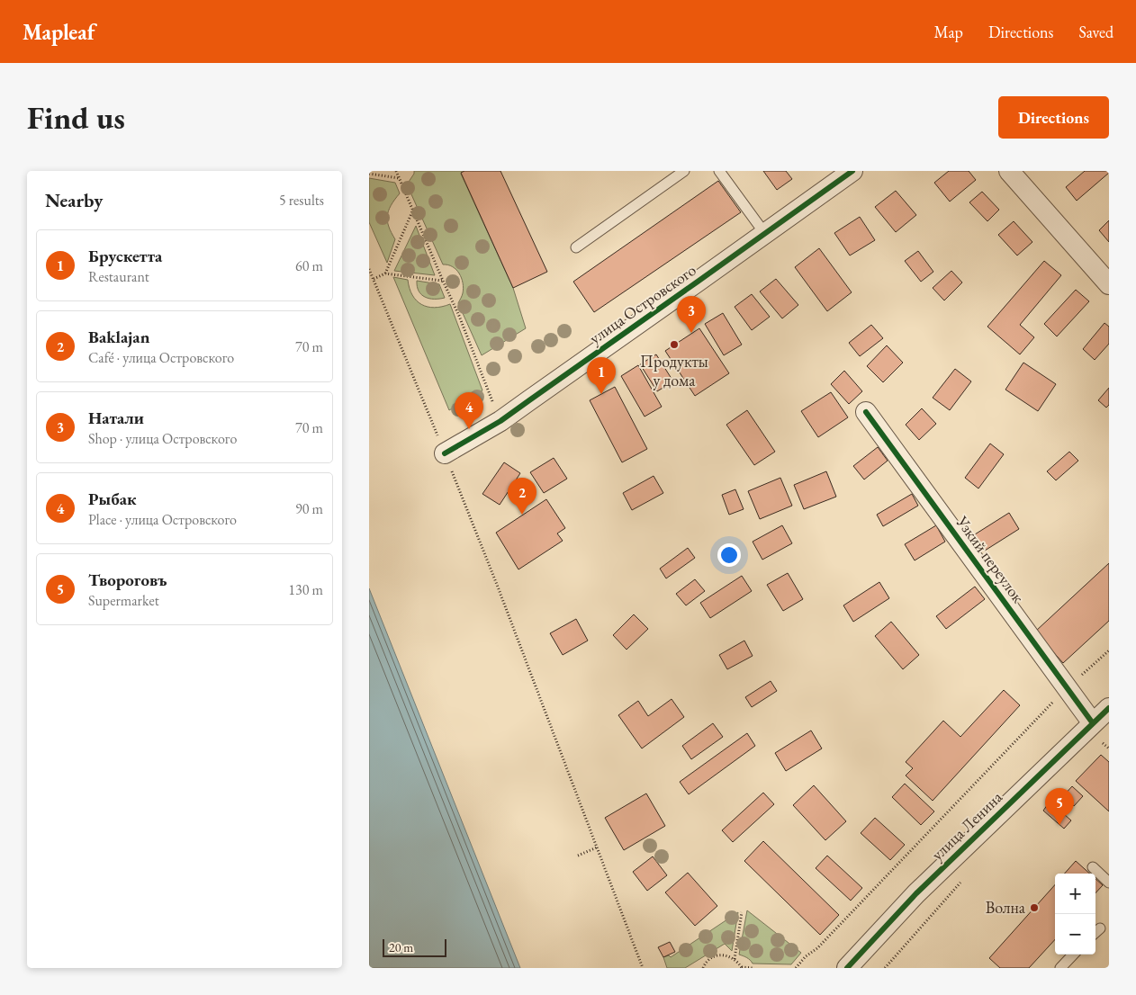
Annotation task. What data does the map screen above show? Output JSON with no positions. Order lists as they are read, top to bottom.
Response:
{
  "streets": {
    "street": ["улица Островского", "Узкий переулок", "улица Ленина"]
  },
  "crossings": [
    ["Узкий переулок", "улица Ленина"]
  ],
  "places": ["Продукты у дома", "Волна"],
  "scale_bar": "20 m",
  "page": {
    "header": "Mapleaf",
    "nav": ["Map", "Directions", "Saved"],
    "buttons": "Directions",
    "title": "Find us",
    "heading": ["Nearby", "5 results"],
    "list": [
      {
        "mark": "1",
        "name": "Брускетта",
        "note": "Restaurant",
        "value": "60 m"
      },
      {
        "mark": "2",
        "name": "Baklajan",
        "note": "Café · улица Островского",
        "value": "70 m"
      },
      {
        "mark": "3",
        "name": "Натали",
        "note": "Shop · улица Островского",
        "value": "70 m"
      },
      {
        "mark": "4",
        "name": "Рыбак",
        "note": "Place · улица Островского",
        "value": "90 m"
      },
      {
        "mark": "5",
        "name": "Твороговъ",
        "note": "Supermarket",
        "value": "130 m"
      }
    ],
    "pins": [
      "3",
      "1",
      "4",
      "2",
      "5"
    ],
    "map_buttons": ["+", "−"],
    "scale": "20 m"
  }
}
